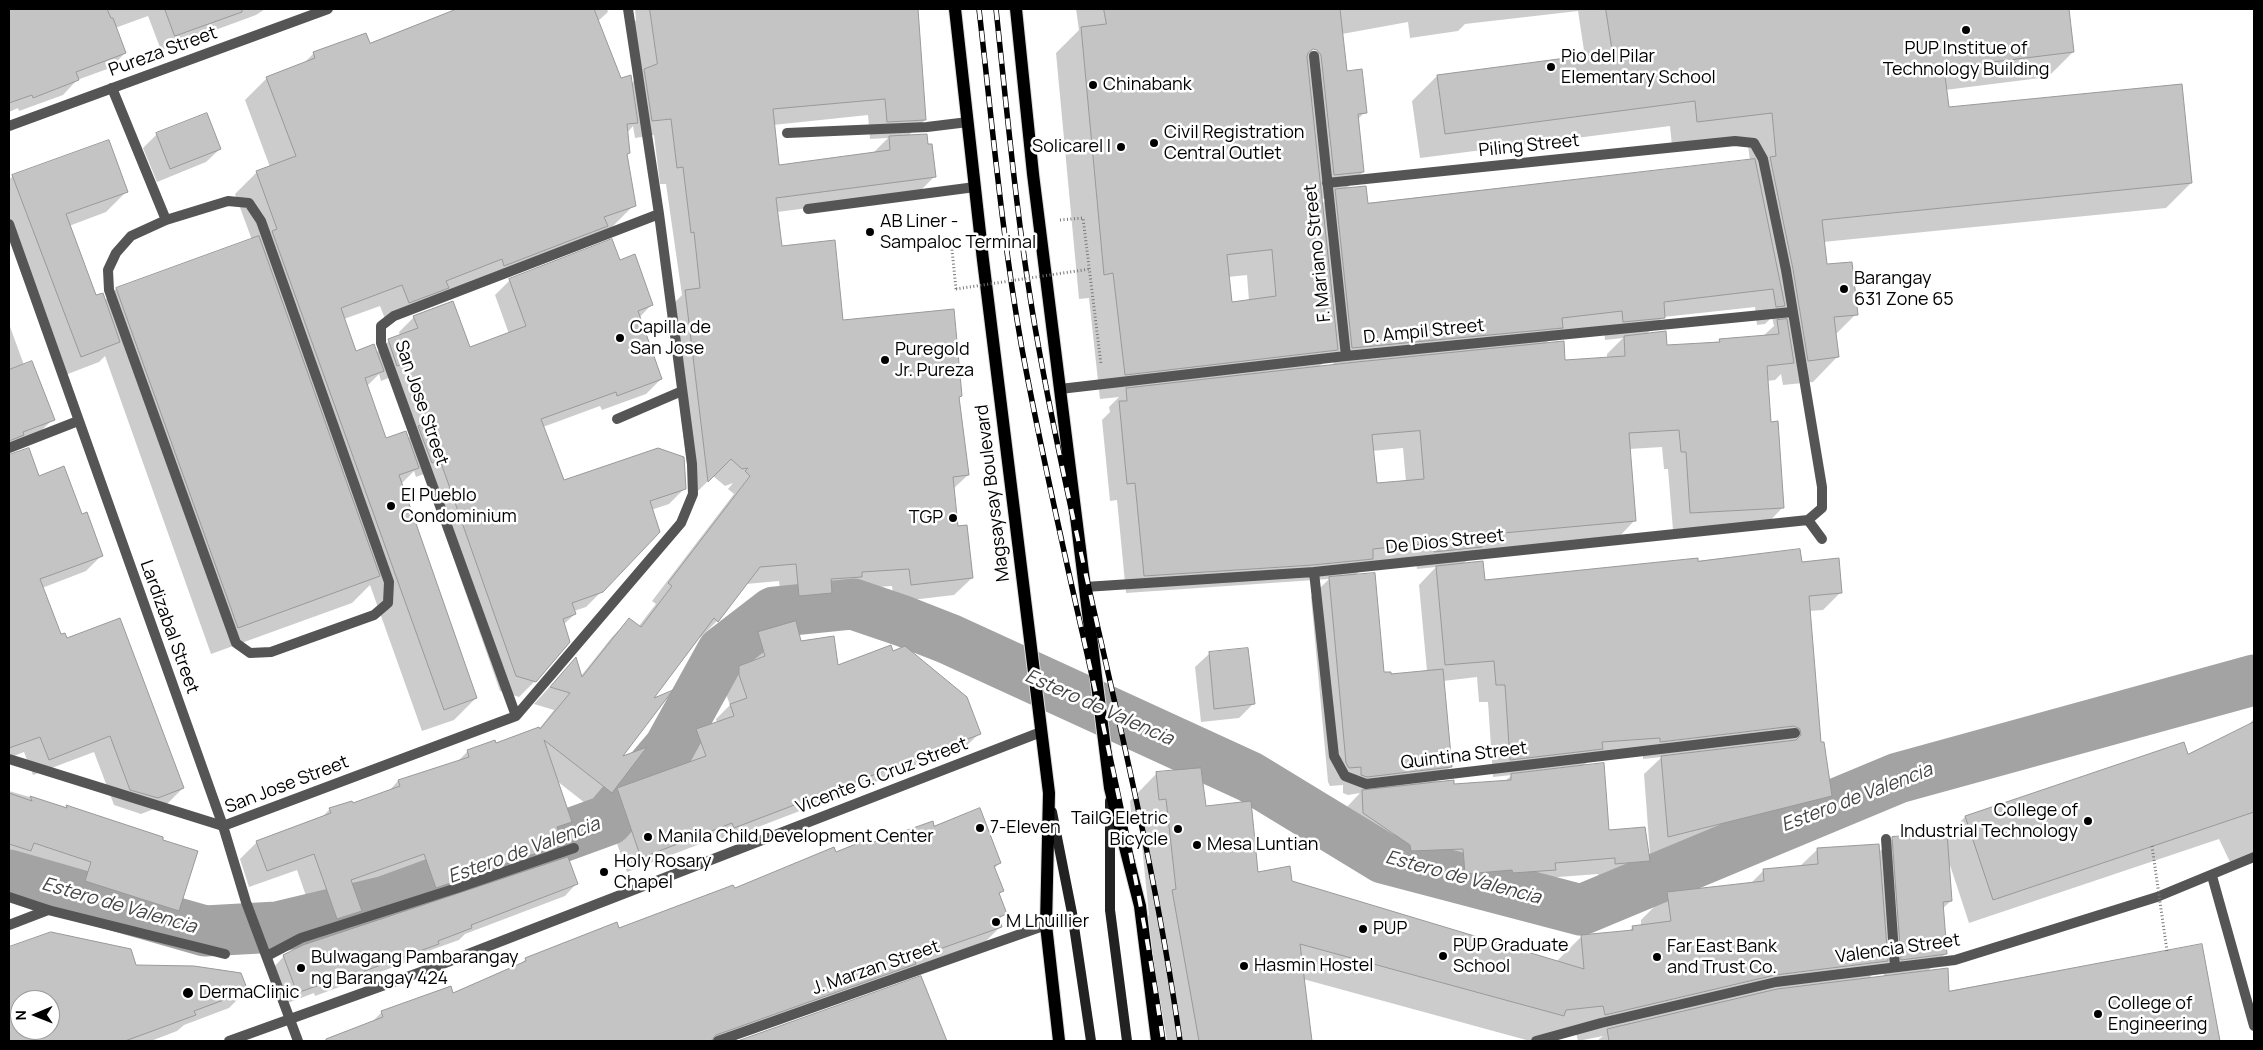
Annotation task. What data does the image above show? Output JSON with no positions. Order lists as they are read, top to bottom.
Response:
{
  "streets": {
    "main road": ["Magsaysay Boulevard"],
    "street": [
      "Pureza Street",
      "Piling Street",
      "F. Mariano Street",
      "D. Ampil Street",
      "San Jose Street",
      "De Dios Street",
      "Lardizabal Street",
      "Quintina Street",
      "Vicente G. Cruz Street",
      "Valencia Street",
      "J. Marzan Street"
    ]
  },
  "crossings": [
    ["Piling Street", "F. Mariano Street"],
    ["Piling Street", "D. Ampil Street"],
    ["F. Mariano Street", "D. Ampil Street"],
    ["San Jose Street", "Lardizabal Street"],
    ["Magsaysay Boulevard", "Vicente G. Cruz Street"],
    ["Magsaysay Boulevard", "J. Marzan Street"],
    ["De Dios Street", "Quintina Street"],
    ["Lardizabal Street", "Vicente G. Cruz Street"]
  ],
  "water": ["Estero de Valencia"],
  "places": [
    "PUP Institue of Technology Building",
    "Pio del Pilar Elementary School",
    "Chinabank",
    "Civil Registration Central Outlet",
    "Solicarel I",
    "AB Liner - Sampaloc Terminal",
    "Barangay 631 Zone 65",
    "Capilla de San Jose",
    "Puregold Jr. Pureza",
    "El Pueblo Condominium",
    "TGP",
    "College of Industrial Technology",
    "7-Eleven",
    "TailG Eletric Bicycle",
    "Manila Child Development Center",
    "Mesa Luntian",
    "Holy Rosary Chapel",
    "M Lhuillier",
    "PUP",
    "PUP Graduate School",
    "Far East Bank and Trust Co.",
    "Hasmin Hostel",
    "Bulwagang Pambarangay ng Barangay 424",
    "DermaClinic",
    "College of Engineering"
  ],
  "north": "left"
}
